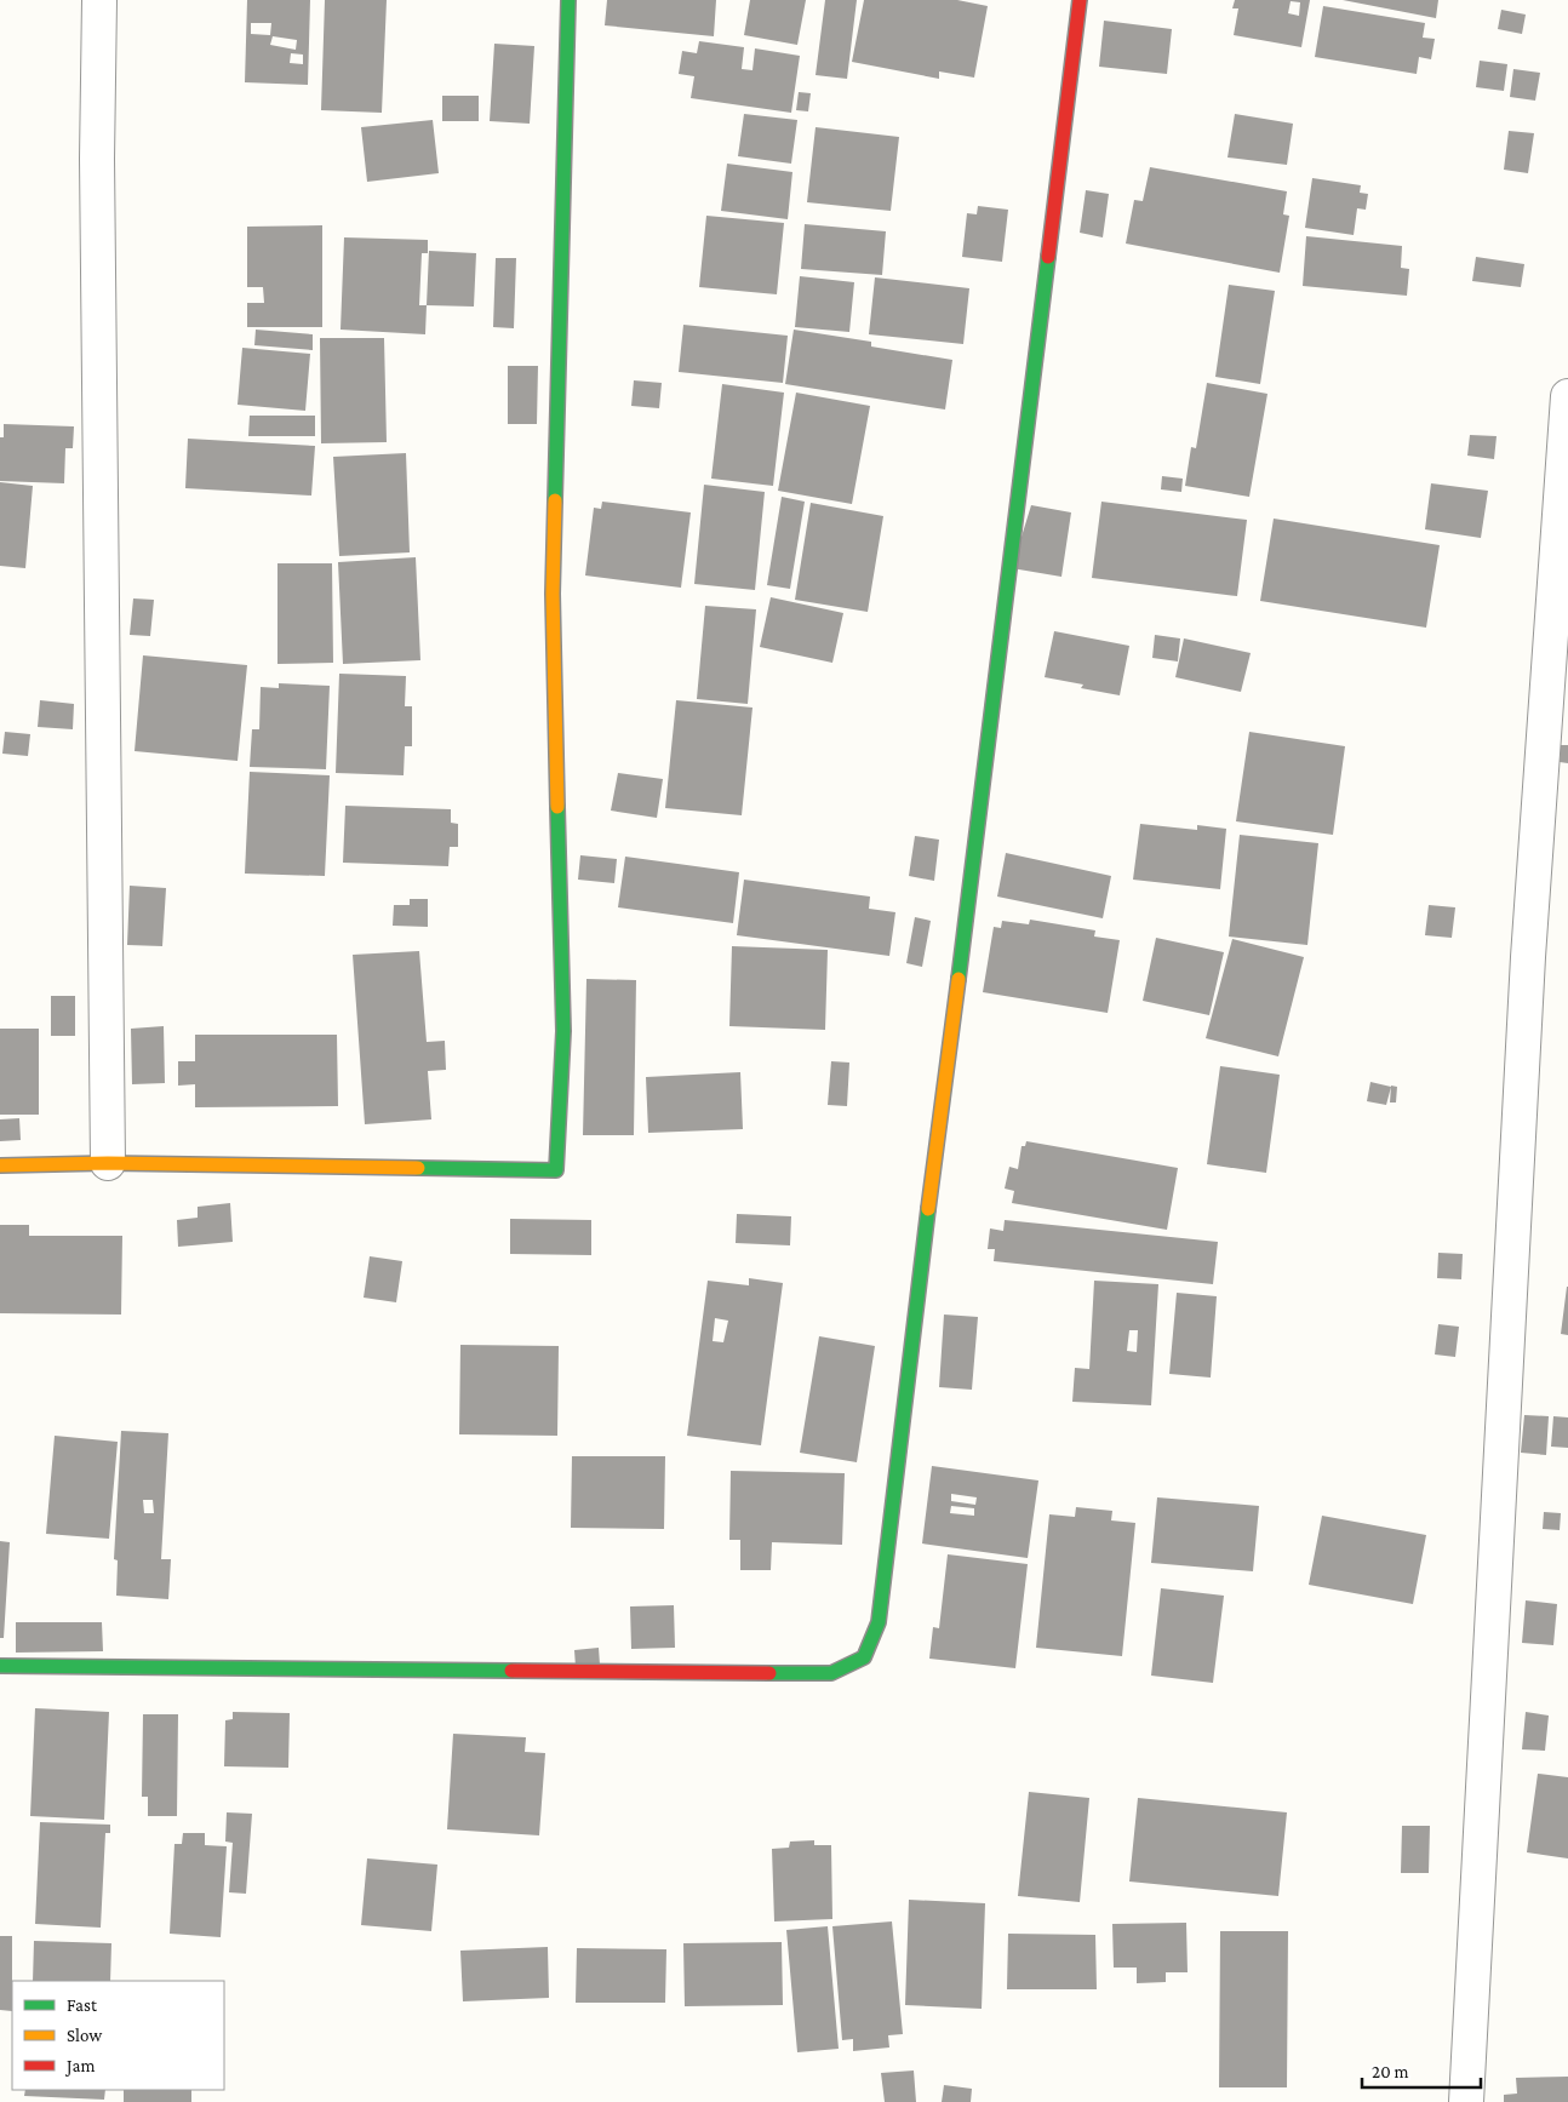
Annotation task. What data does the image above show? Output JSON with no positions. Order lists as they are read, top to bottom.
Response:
{
  "legend": ["Fast", "Slow", "Jam"],
  "scale_bar": "20 m"
}
